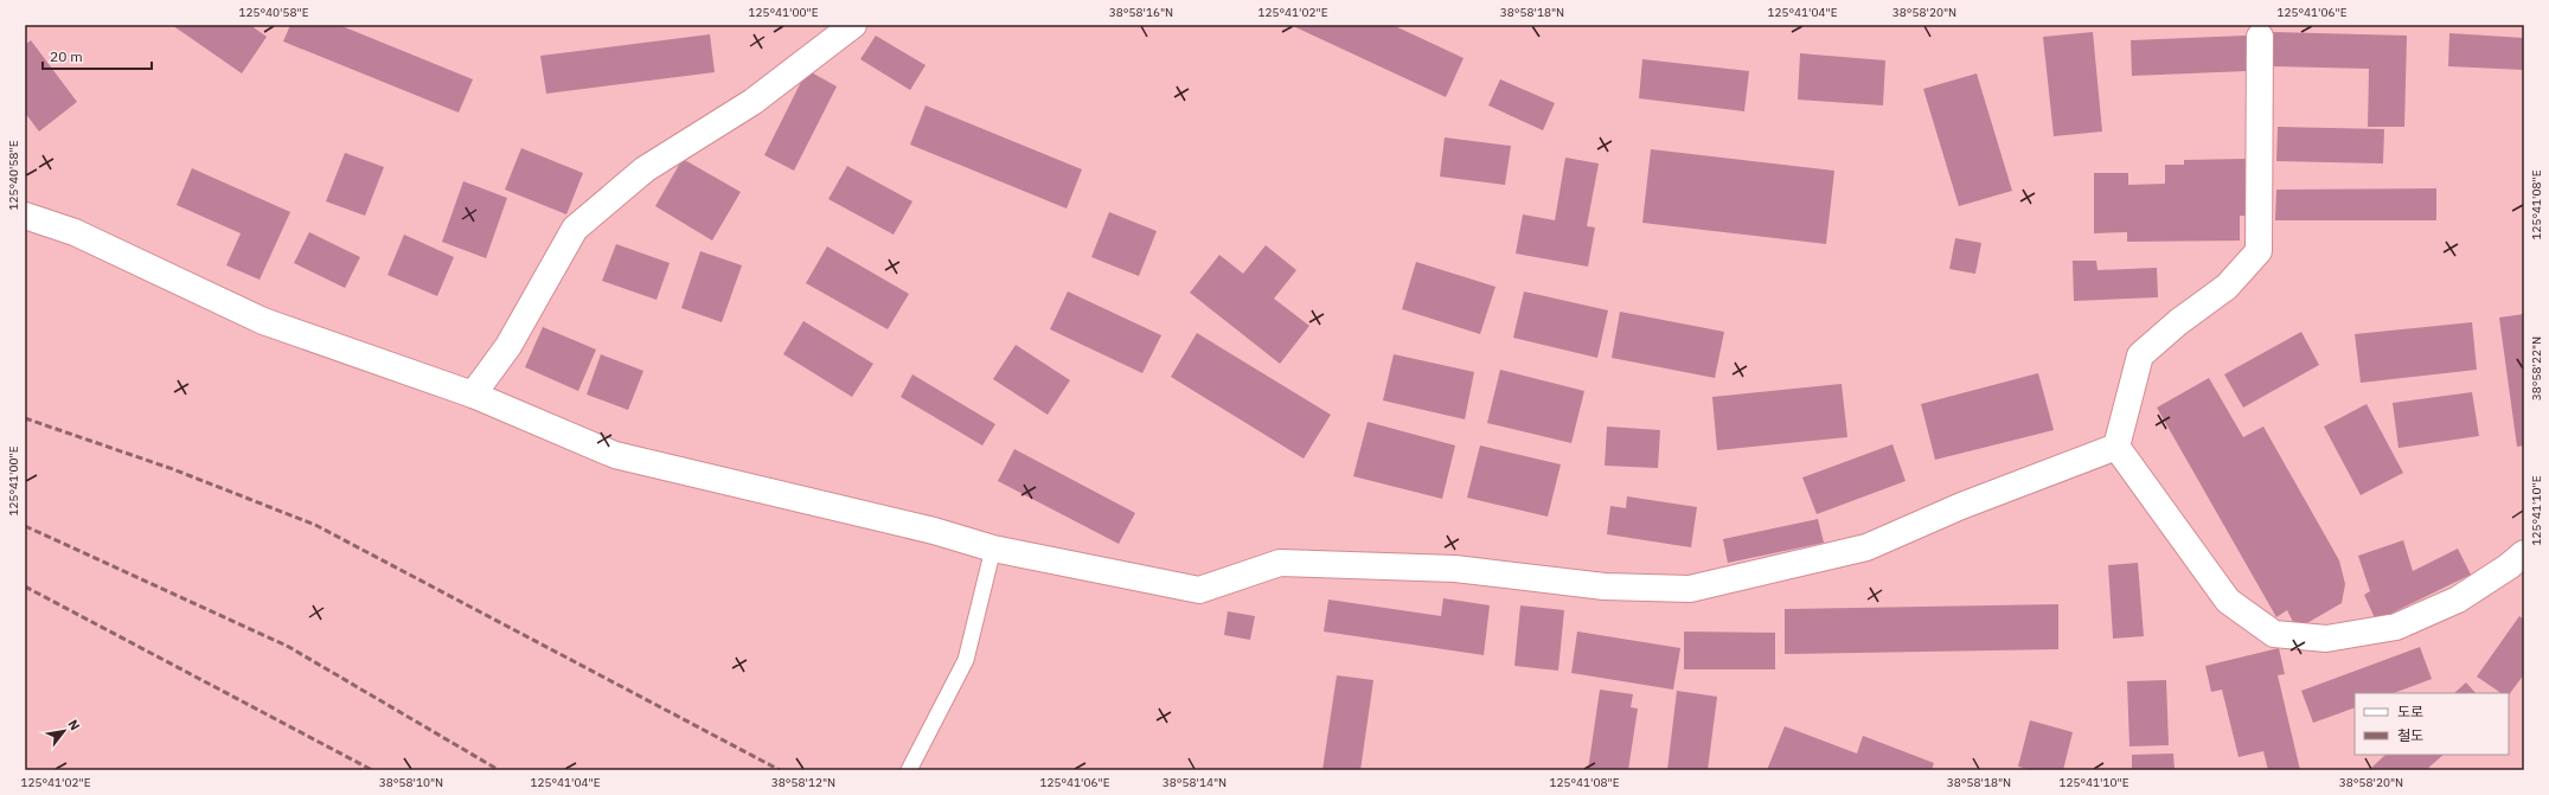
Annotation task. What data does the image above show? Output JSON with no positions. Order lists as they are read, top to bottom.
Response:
{
  "legend": ["도로", "철도"],
  "scale_bar": "20 m",
  "north": "top right",
  "coordinates": [
    "125°40'58\"E",
    "125°41'00\"E",
    "38°58'16\"N",
    "125°41'02\"E",
    "38°58'18\"N",
    "125°41'04\"E",
    "38°58'20\"N",
    "125°41'06\"E",
    "125°41'08\"E",
    "38°58'22\"N",
    "125°41'10\"E",
    "38°58'10\"N",
    "38°58'12\"N",
    "38°58'14\"N"
  ]
}
